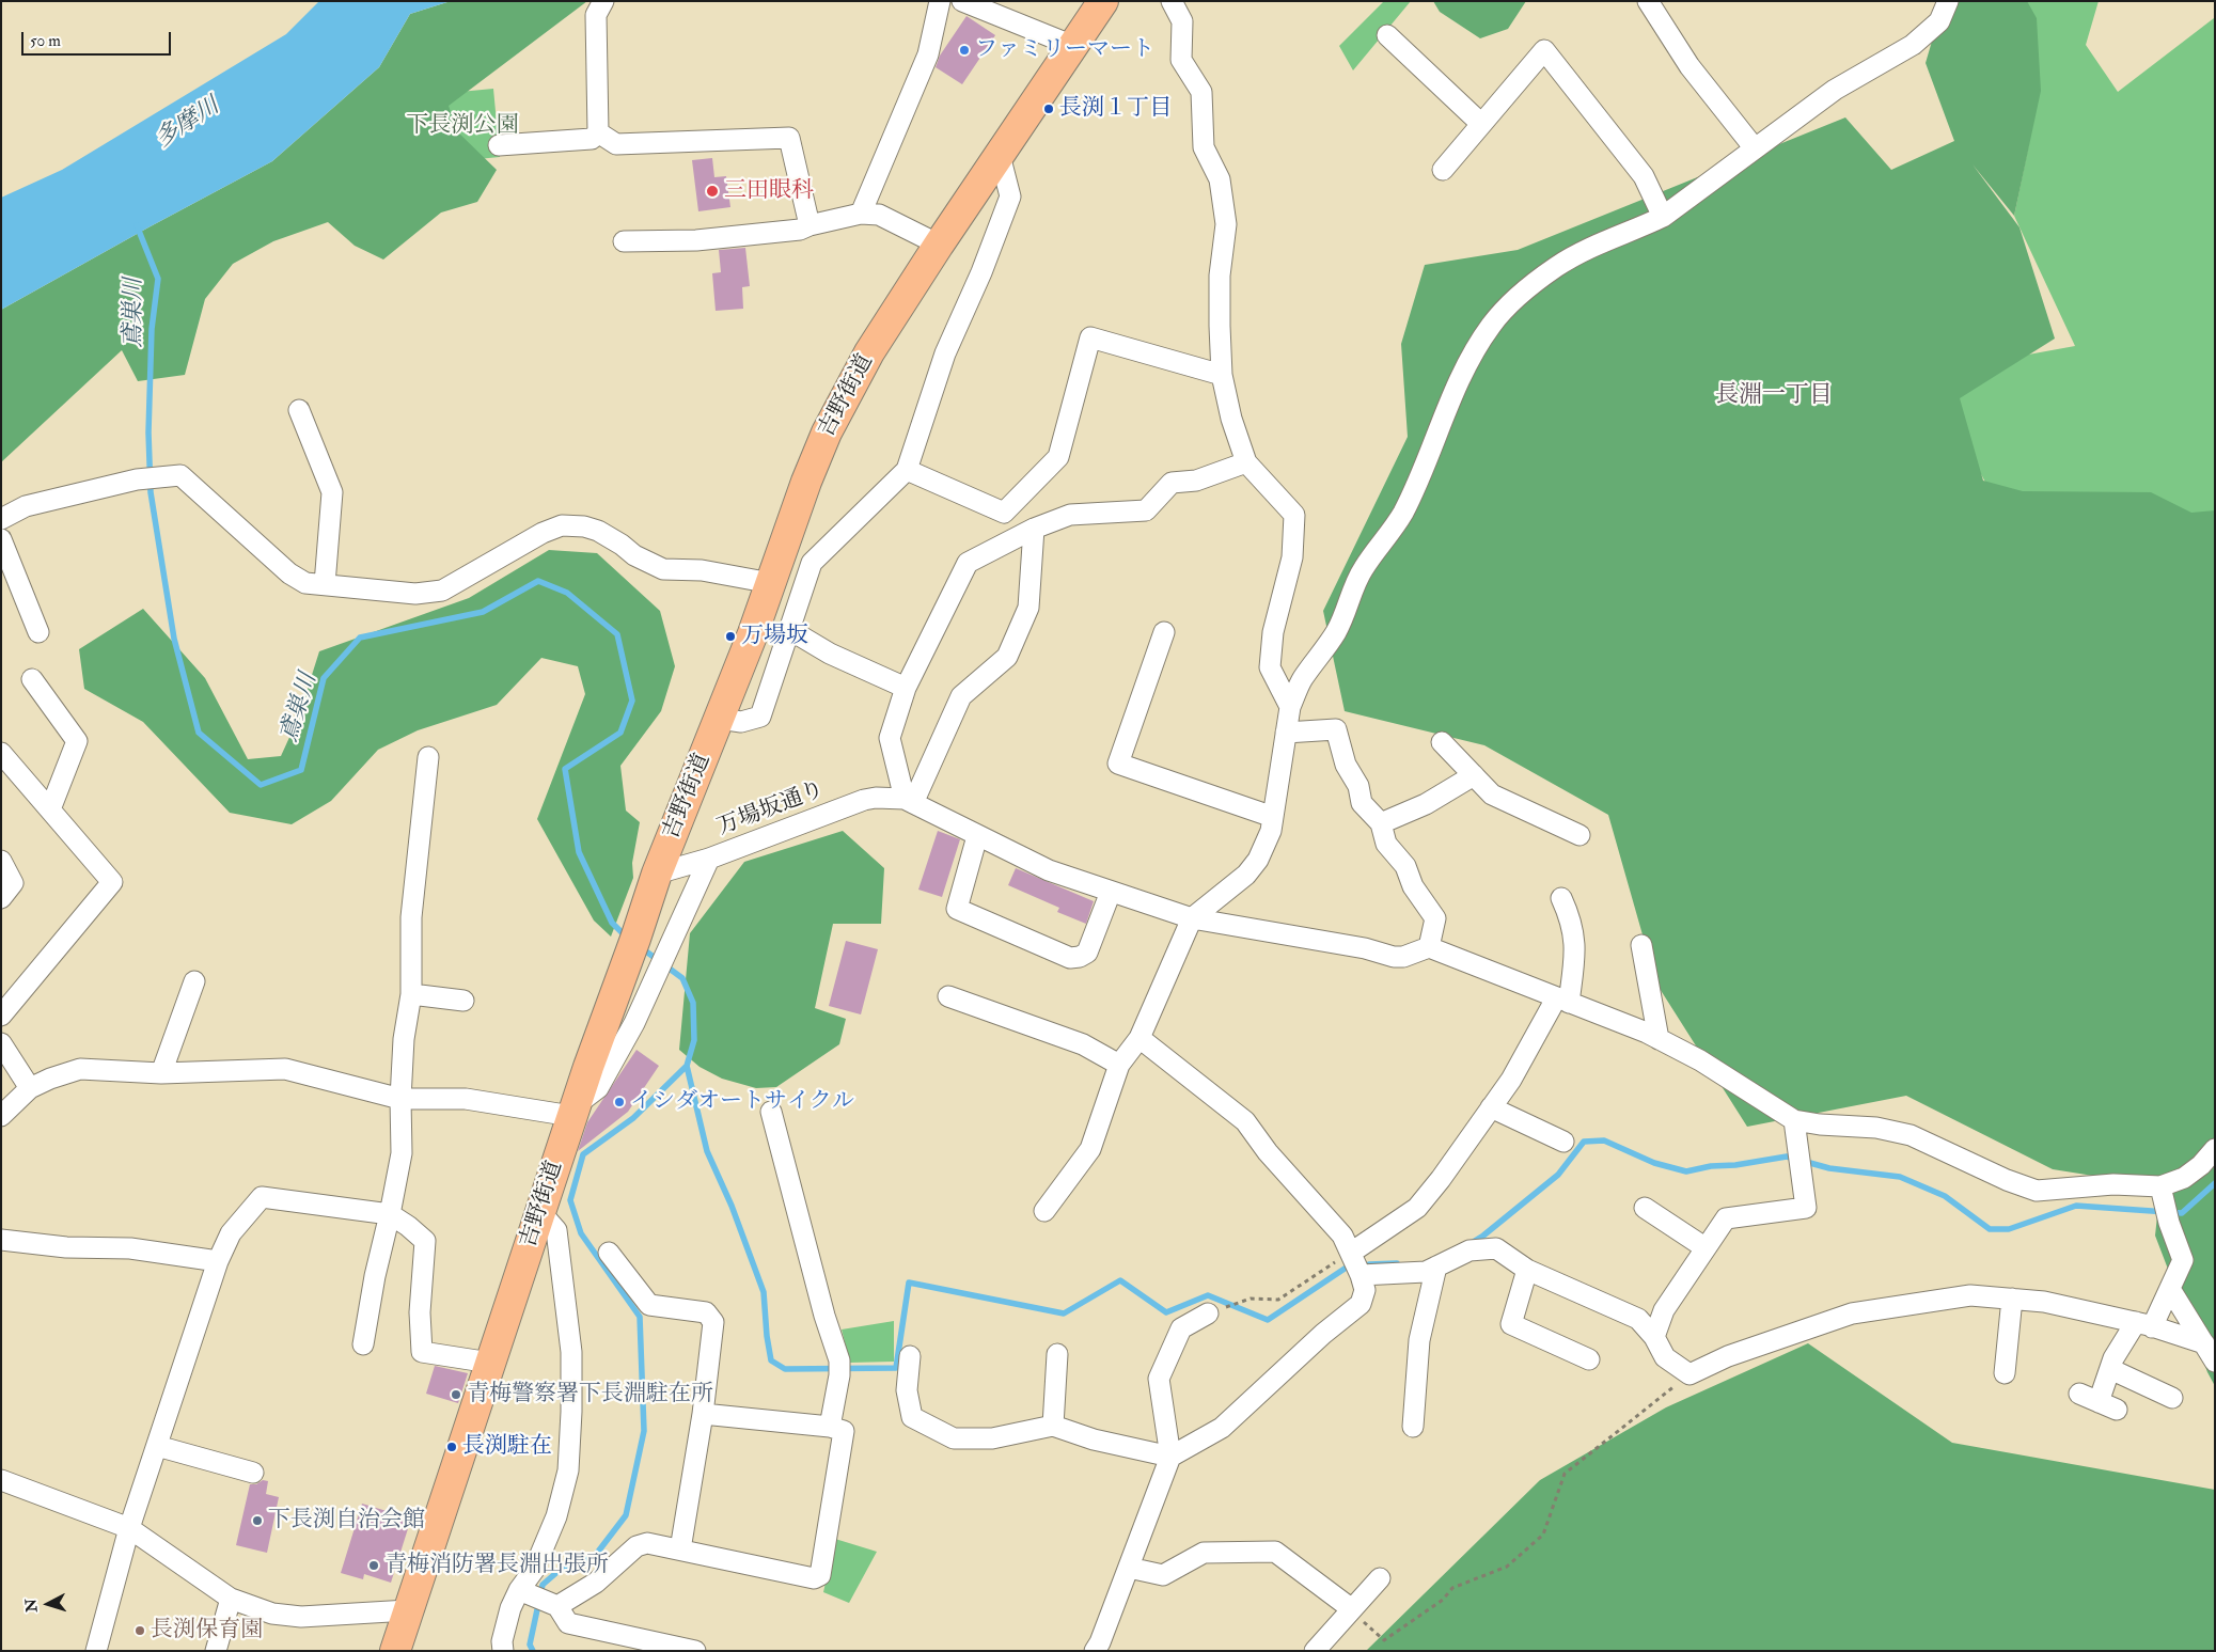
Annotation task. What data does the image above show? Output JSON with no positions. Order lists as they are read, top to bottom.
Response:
{
  "streets": {
    "highway": ["吉野街道"],
    "street": ["万場坂通り"]
  },
  "crossings": [
    ["吉野街道", "万場坂通り"]
  ],
  "districts": ["長淵一丁目"],
  "water": ["多摩川", "鳶巣川"],
  "parks": ["下長渕公園"],
  "places": [
    "ファミリーマート",
    "長渕１丁目",
    "三田眼科",
    "万場坂",
    "イシダオートサイクル",
    "青梅警察署下長淵駐在所",
    "長渕駐在",
    "下長渕自治会館",
    "青梅消防署長淵出張所",
    "長渕保育園"
  ],
  "scale_bar": "50 m",
  "north": "left"
}
